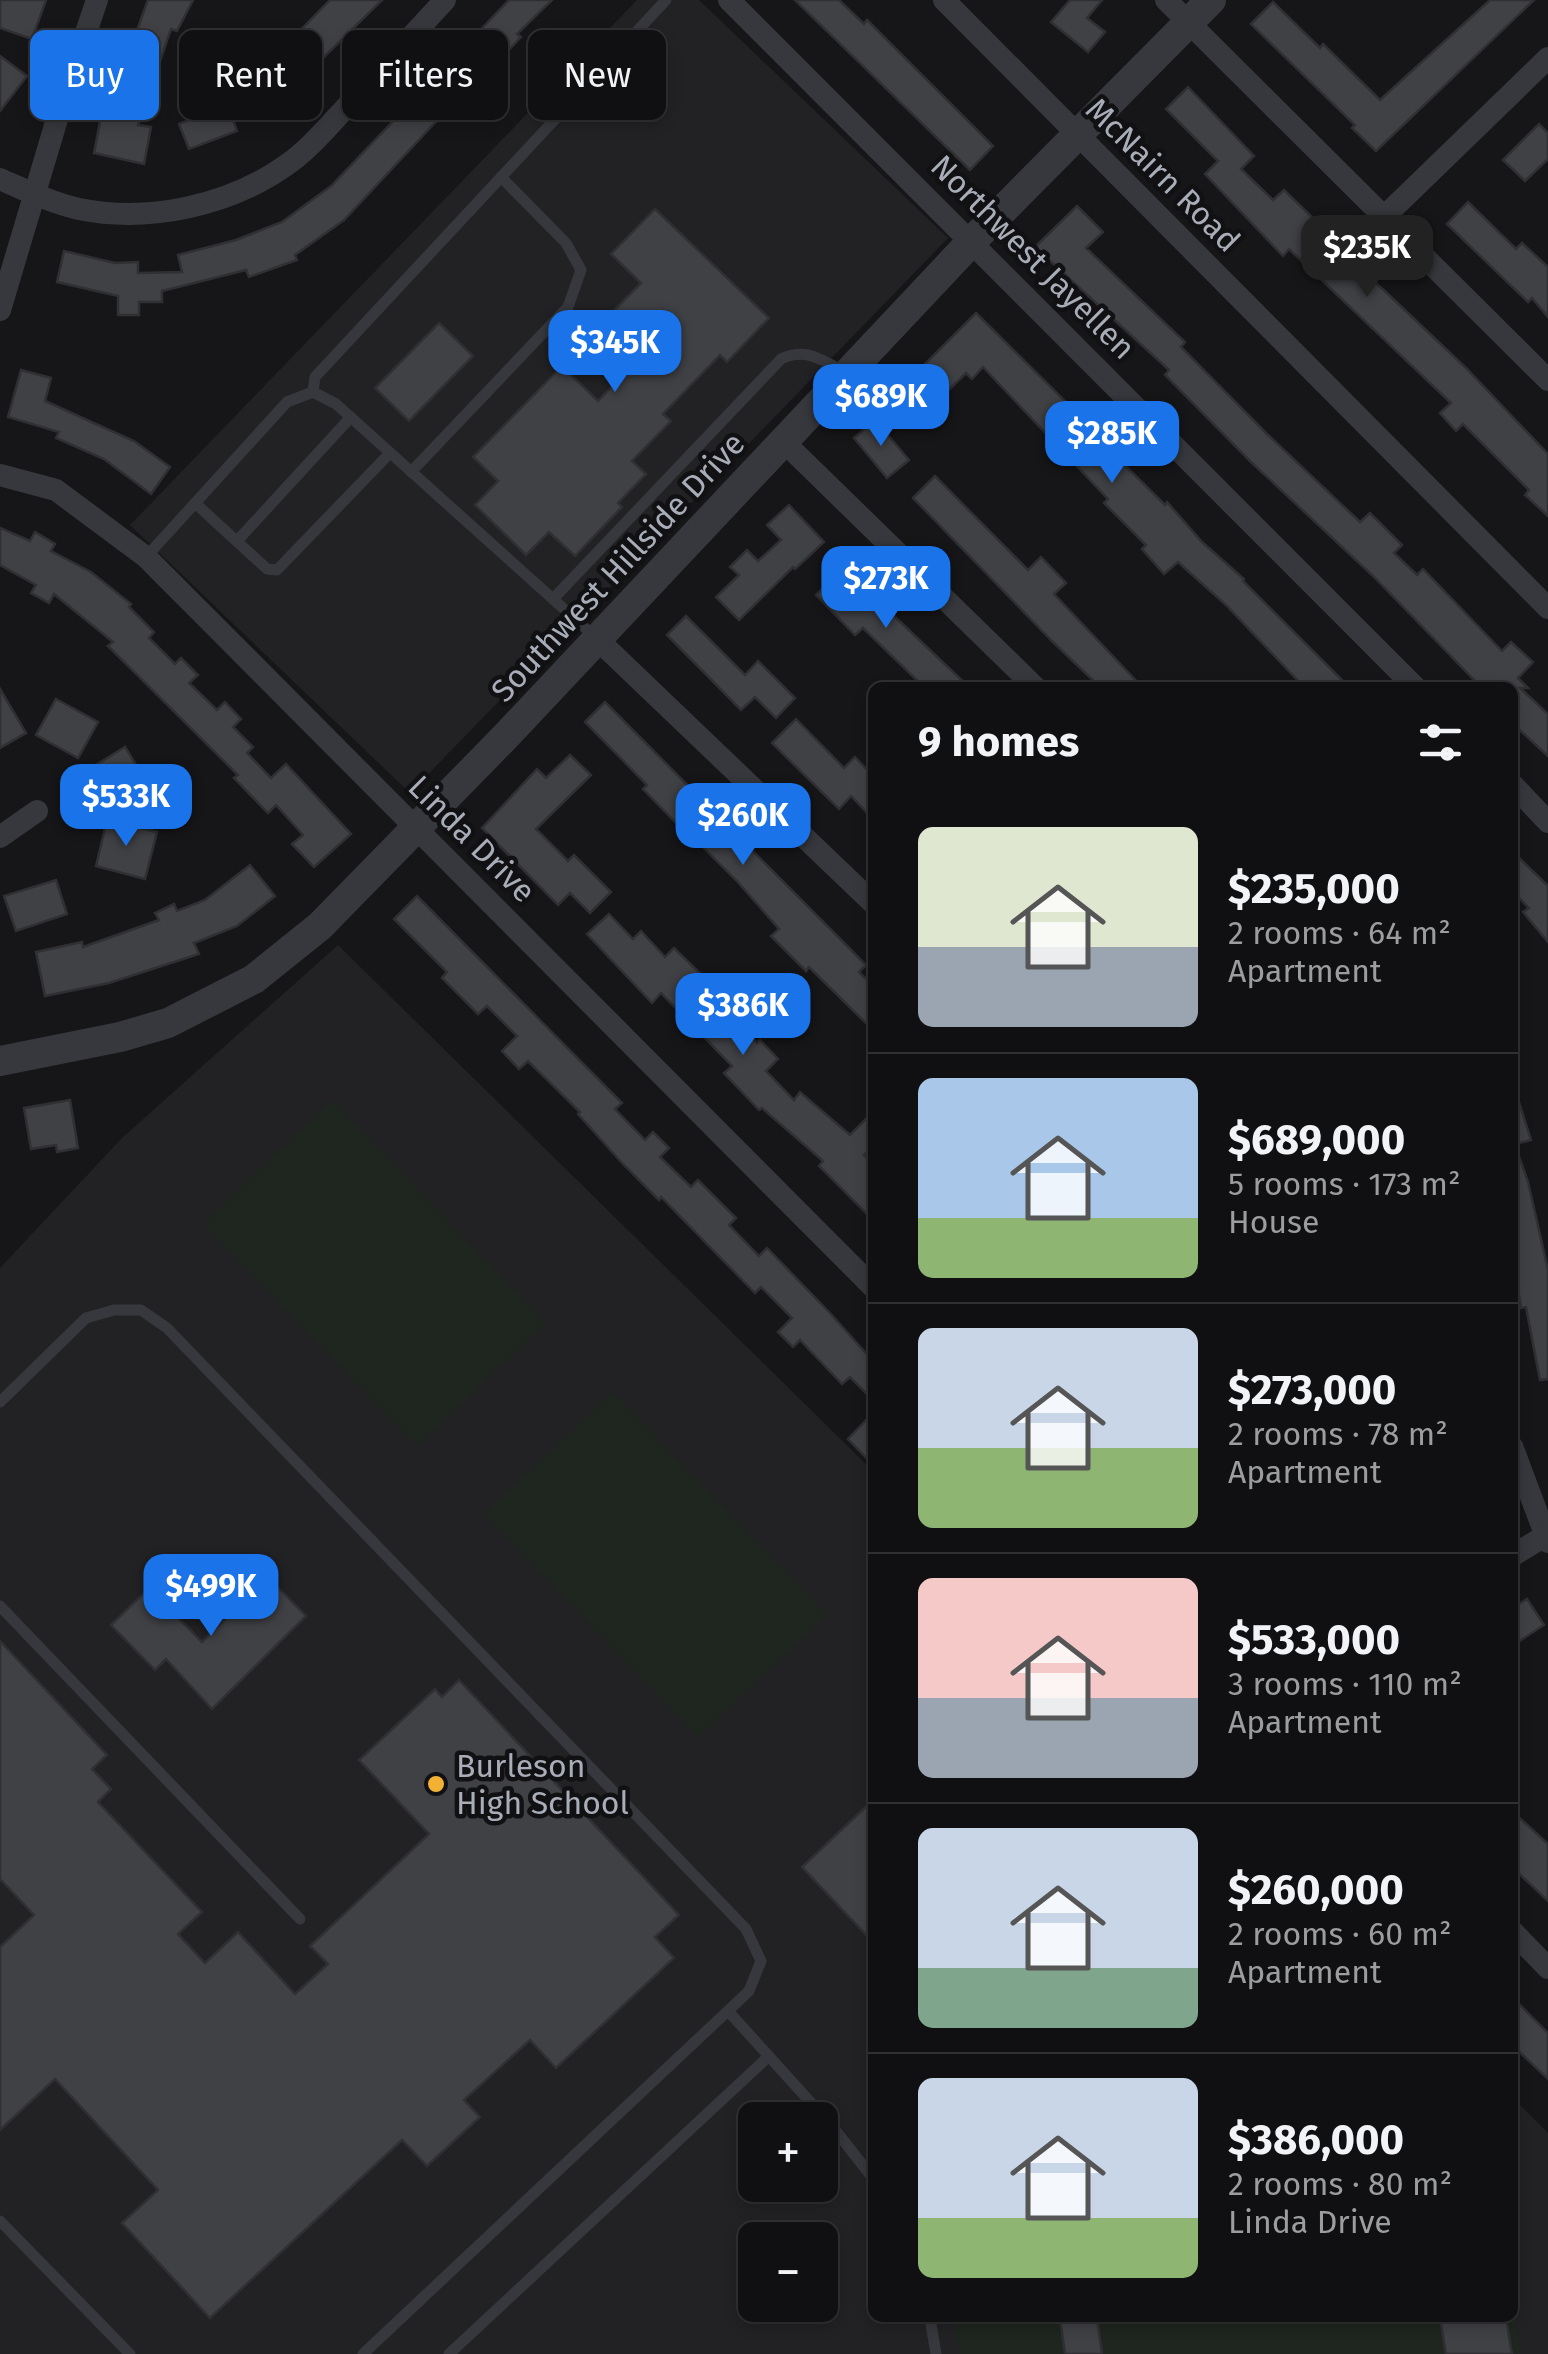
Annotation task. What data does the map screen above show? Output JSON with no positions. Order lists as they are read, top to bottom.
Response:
{
  "streets": {
    "street": [
      "McNairn Road",
      "Northwest Jayellen",
      "Southwest Hillside Drive",
      "Linda Drive"
    ]
  },
  "crossings": [
    ["McNairn Road", "Southwest Hillside Drive"],
    ["Northwest Jayellen", "Southwest Hillside Drive"],
    ["Southwest Hillside Drive", "Linda Drive"]
  ],
  "places": ["Burleson High School"],
  "page": {
    "chip": [
      "Buy",
      "Rent",
      "Filters",
      "New"
    ],
    "price": [
      "$235K",
      "$345K",
      "$689K",
      "$285K",
      "$273K",
      "$533K",
      "$260K",
      "$386K",
      "$499K"
    ],
    "heading": "9 homes",
    "list": [
      {
        "name": "$235,000",
        "note": "2 rooms · 64 m² · Apartment"
      },
      {
        "name": "$689,000",
        "note": "5 rooms · 173 m² · House"
      },
      {
        "name": "$273,000",
        "note": "2 rooms · 78 m² · Apartment"
      },
      {
        "name": "$533,000",
        "note": "3 rooms · 110 m² · Apartment"
      },
      {
        "name": "$260,000",
        "note": "2 rooms · 60 m² · Apartment"
      },
      {
        "name": "$386,000",
        "note": "2 rooms · 80 m² · Linda Drive"
      }
    ],
    "map_buttons": ["+", "−"]
  }
}
